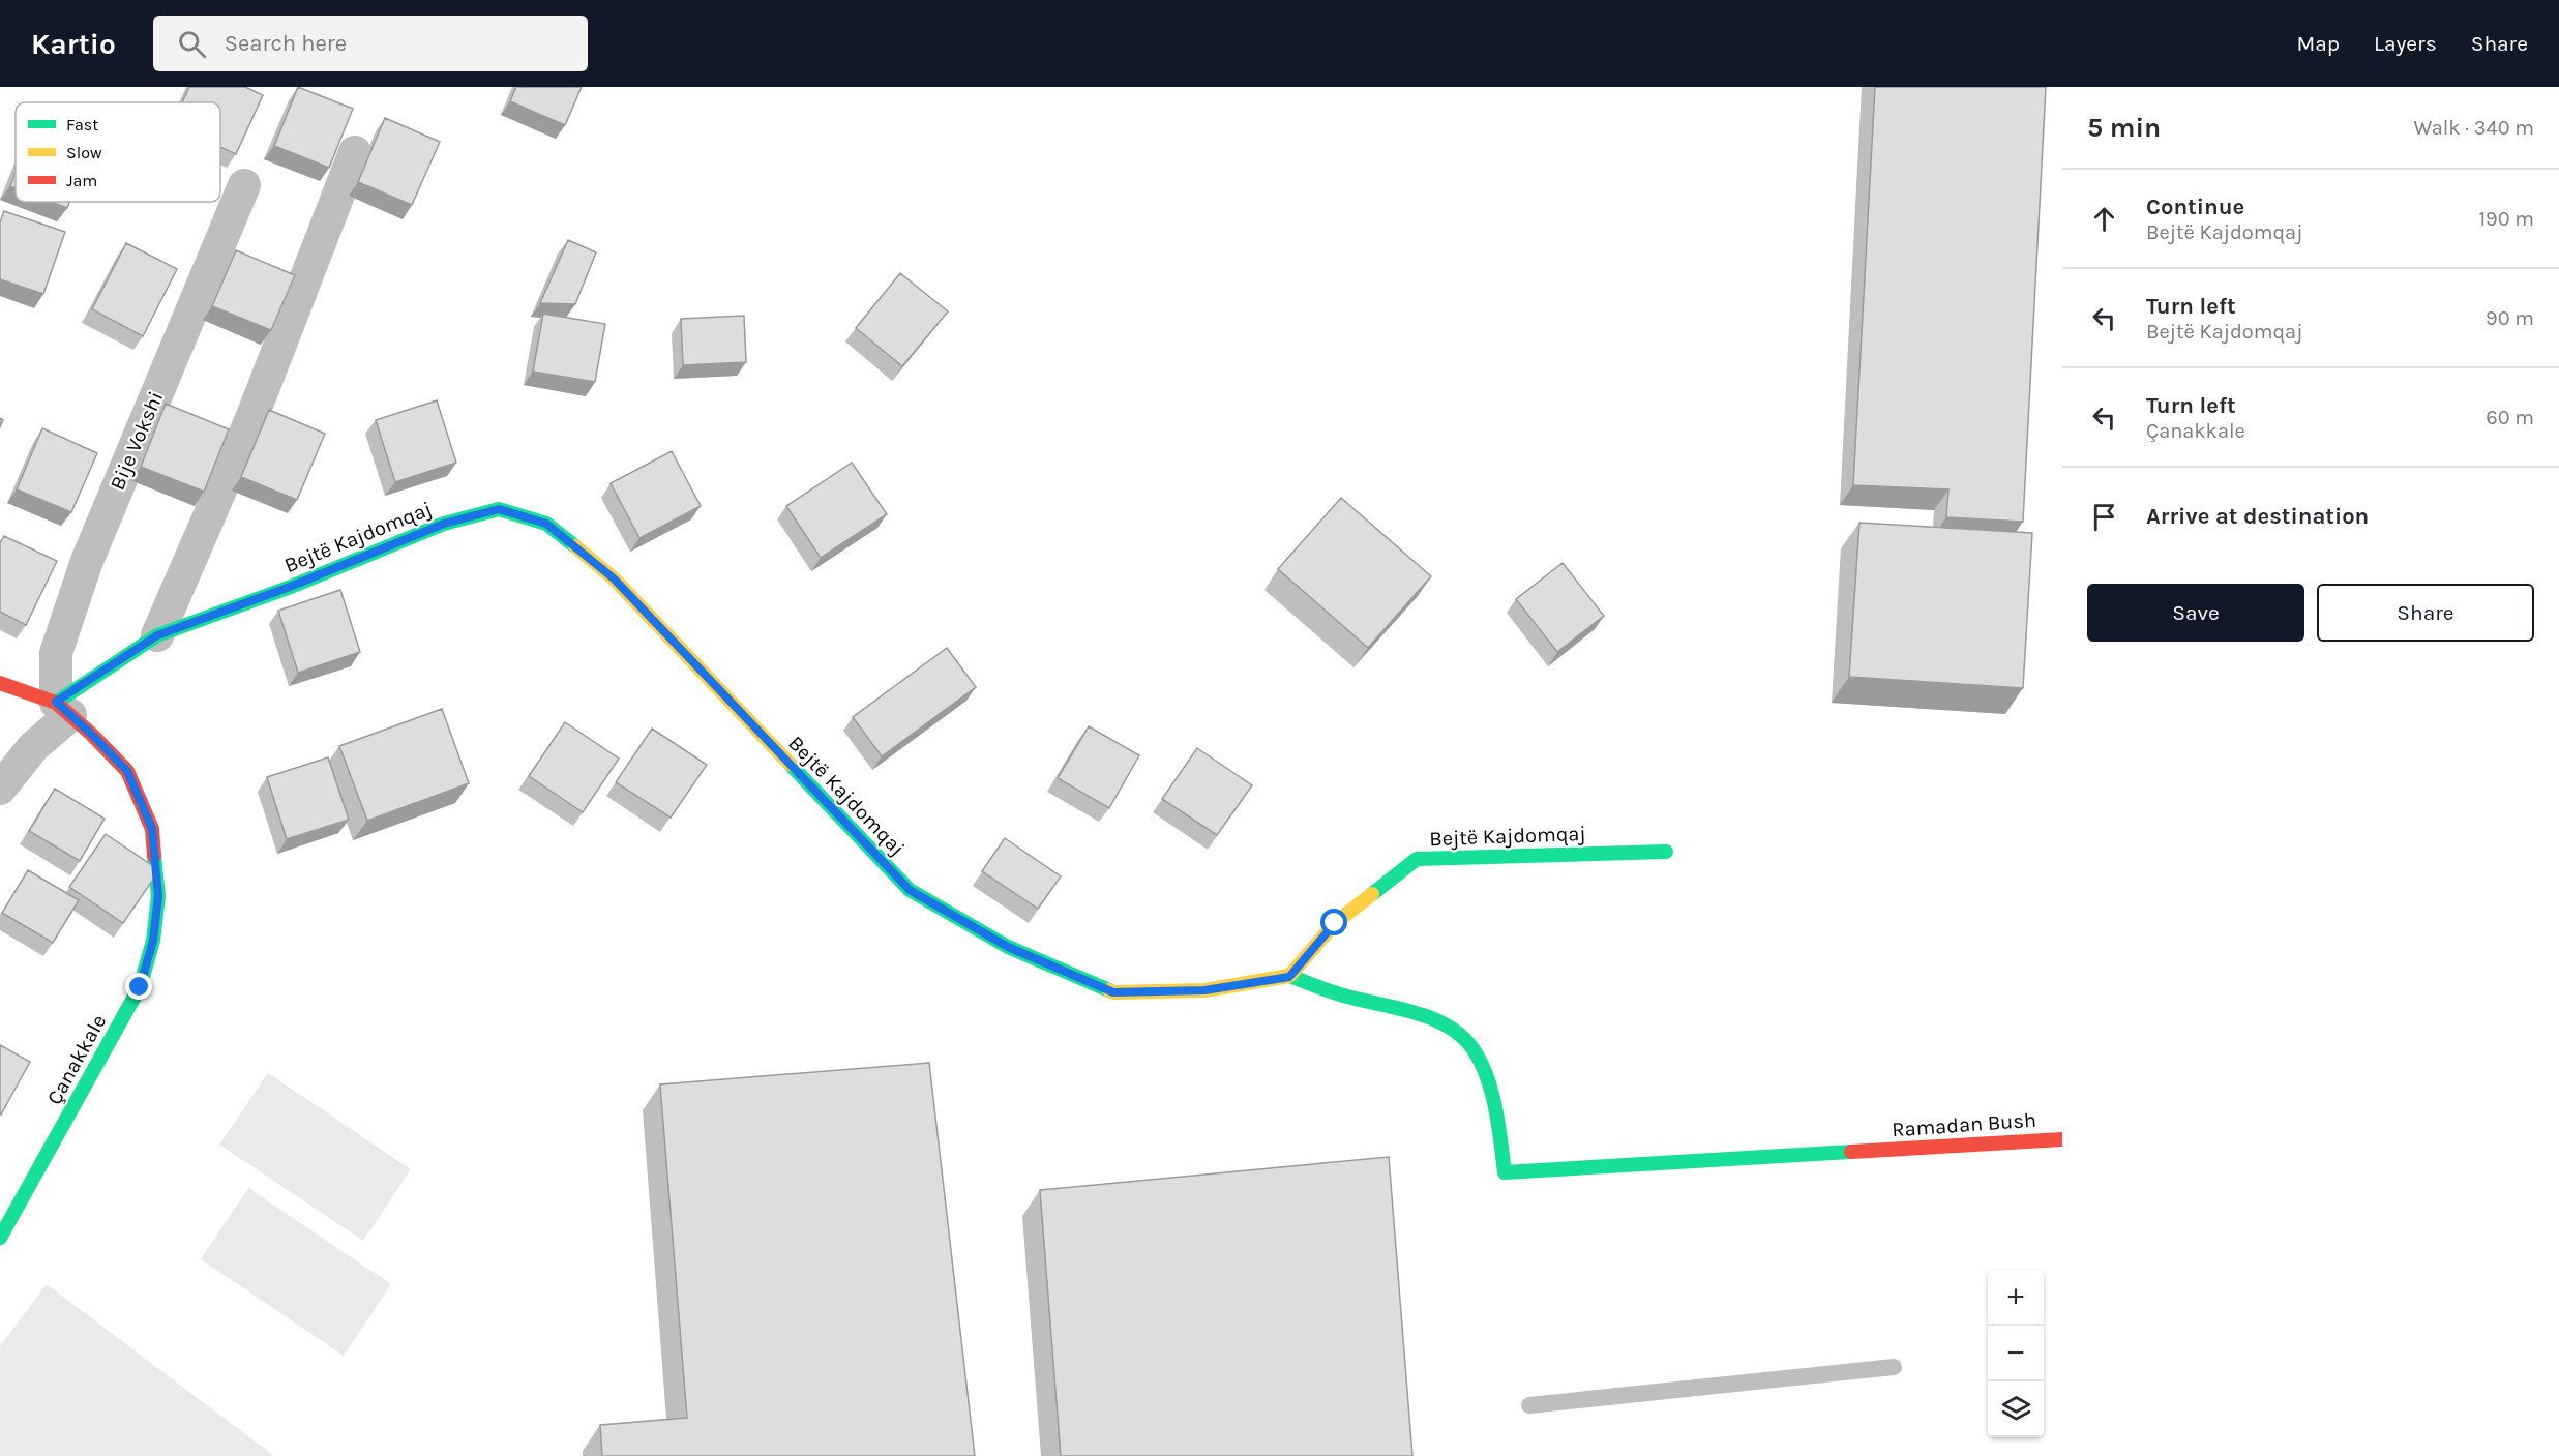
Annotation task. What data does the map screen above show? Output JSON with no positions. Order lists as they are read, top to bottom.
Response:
{
  "streets": {
    "street": [
      "Bije Vokshi",
      "Bejtë Kajdomqaj",
      "Çanakkale",
      "Ramadan Bush"
    ]
  },
  "crossings": [
    ["Bije Vokshi", "Bejtë Kajdomqaj"],
    ["Bije Vokshi", "Çanakkale"],
    ["Bejtë Kajdomqaj", "Çanakkale"],
    ["Bejtë Kajdomqaj", "Ramadan Bush"]
  ],
  "legend": ["Fast", "Slow", "Jam"],
  "page": {
    "header": "Kartio",
    "search": "Search here",
    "nav": ["Map", "Layers", "Share"],
    "heading": ["5 min", "Walk · 340 m"],
    "list": [
      ["Continue", "Bejtë Kajdomqaj", "190 m"],
      ["Turn left", "Bejtë Kajdomqaj", "90 m"],
      ["Turn left", "Çanakkale", "60 m"],
      "Arrive at destination"
    ],
    "buttons": ["Save", "Share"],
    "map_buttons": ["+", "−"]
  }
}
